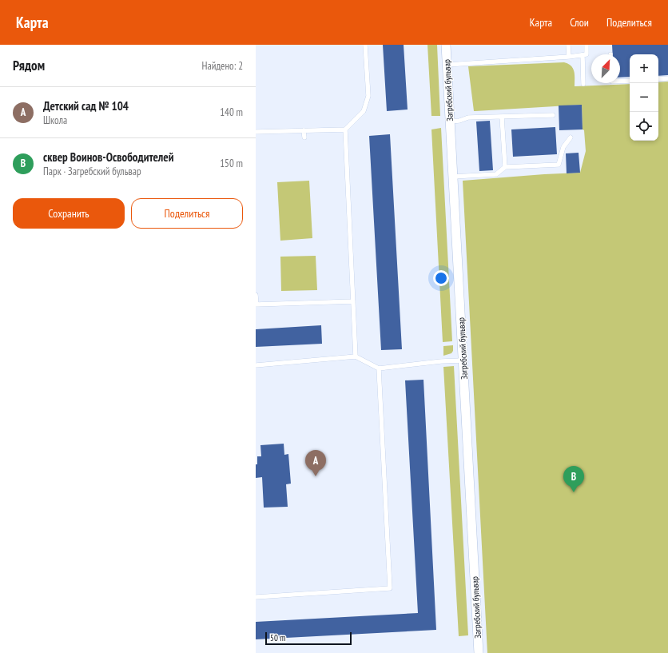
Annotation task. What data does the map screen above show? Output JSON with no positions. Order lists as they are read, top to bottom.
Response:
{
  "streets": {
    "street": ["Загребский бульвар"]
  },
  "scale_bar": "50 m",
  "north": "top right",
  "page": {
    "header": "Карта",
    "nav": ["Карта", "Слои", "Поделиться"],
    "heading": ["Рядом", "Найдено: 2"],
    "map_buttons": ["+", "−"],
    "list": [
      {
        "mark": "A",
        "name": "Детский сад № 104",
        "note": "Школа",
        "value": "140 m"
      },
      {
        "mark": "B",
        "name": "сквер Воинов-Освободителей",
        "note": "Парк · Загребский бульвар",
        "value": "150 m"
      }
    ],
    "buttons": ["Сохранить", "Поделиться"],
    "pins": ["A", "B"],
    "scale": "50 m"
  }
}
